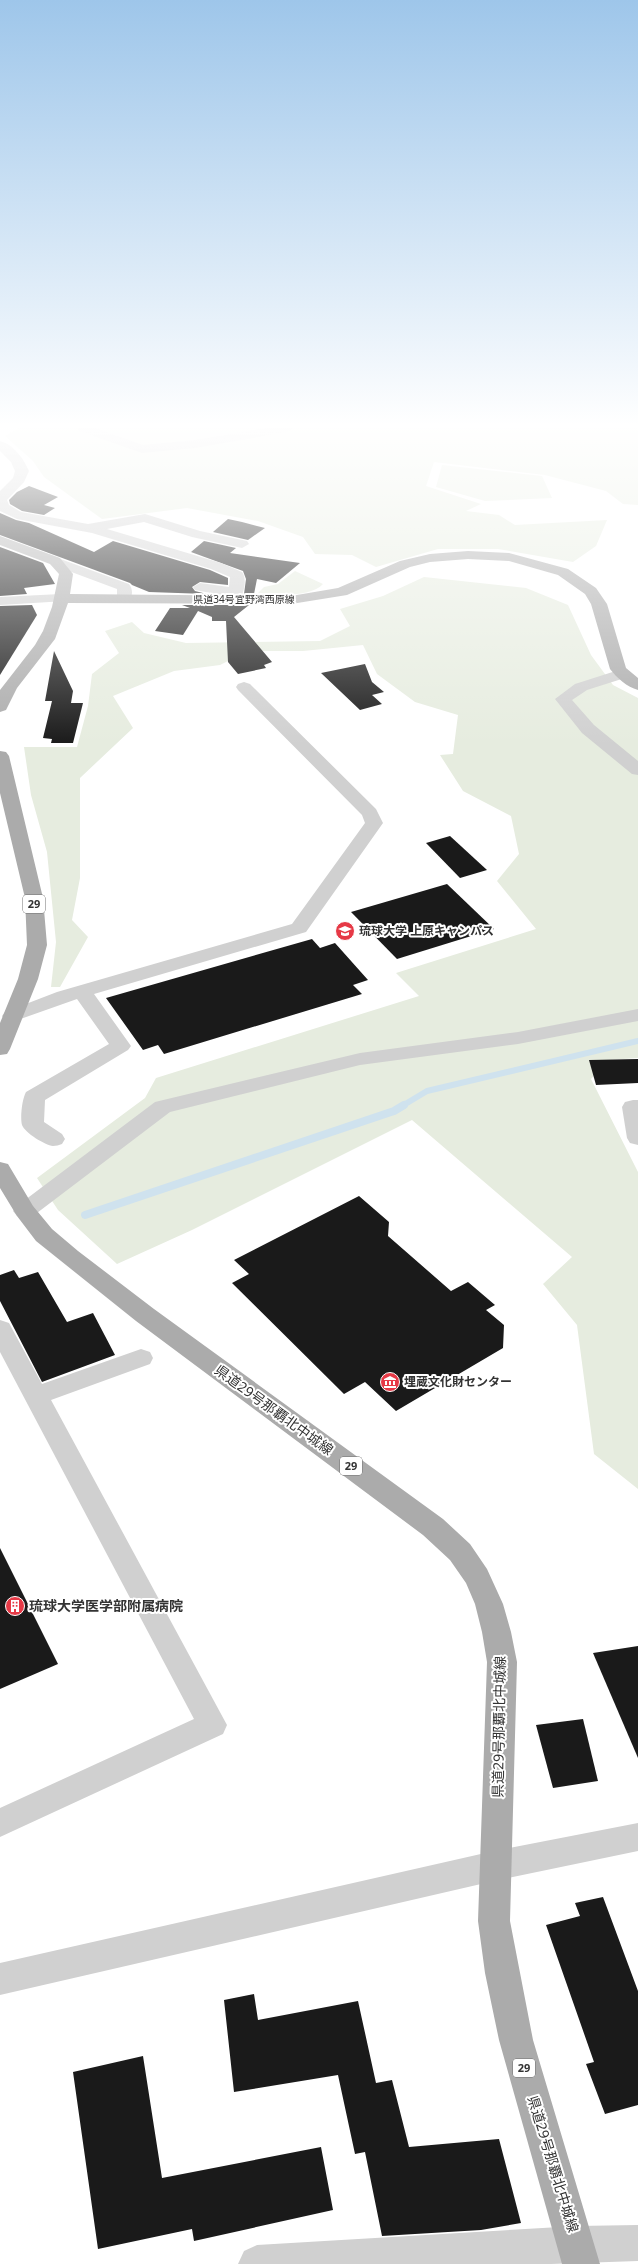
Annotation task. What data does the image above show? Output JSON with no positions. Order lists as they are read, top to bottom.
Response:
{
  "streets": {
    "main road": ["県道34号宜野湾西原線", "29", "県道29号那覇北中城線"]
  },
  "places": {
    "school or university": ["琉球大学 上原キャンパス"],
    "museum": ["埋蔵文化財センター"],
    "building": ["琉球大学医学部附属病院"]
  }
}
